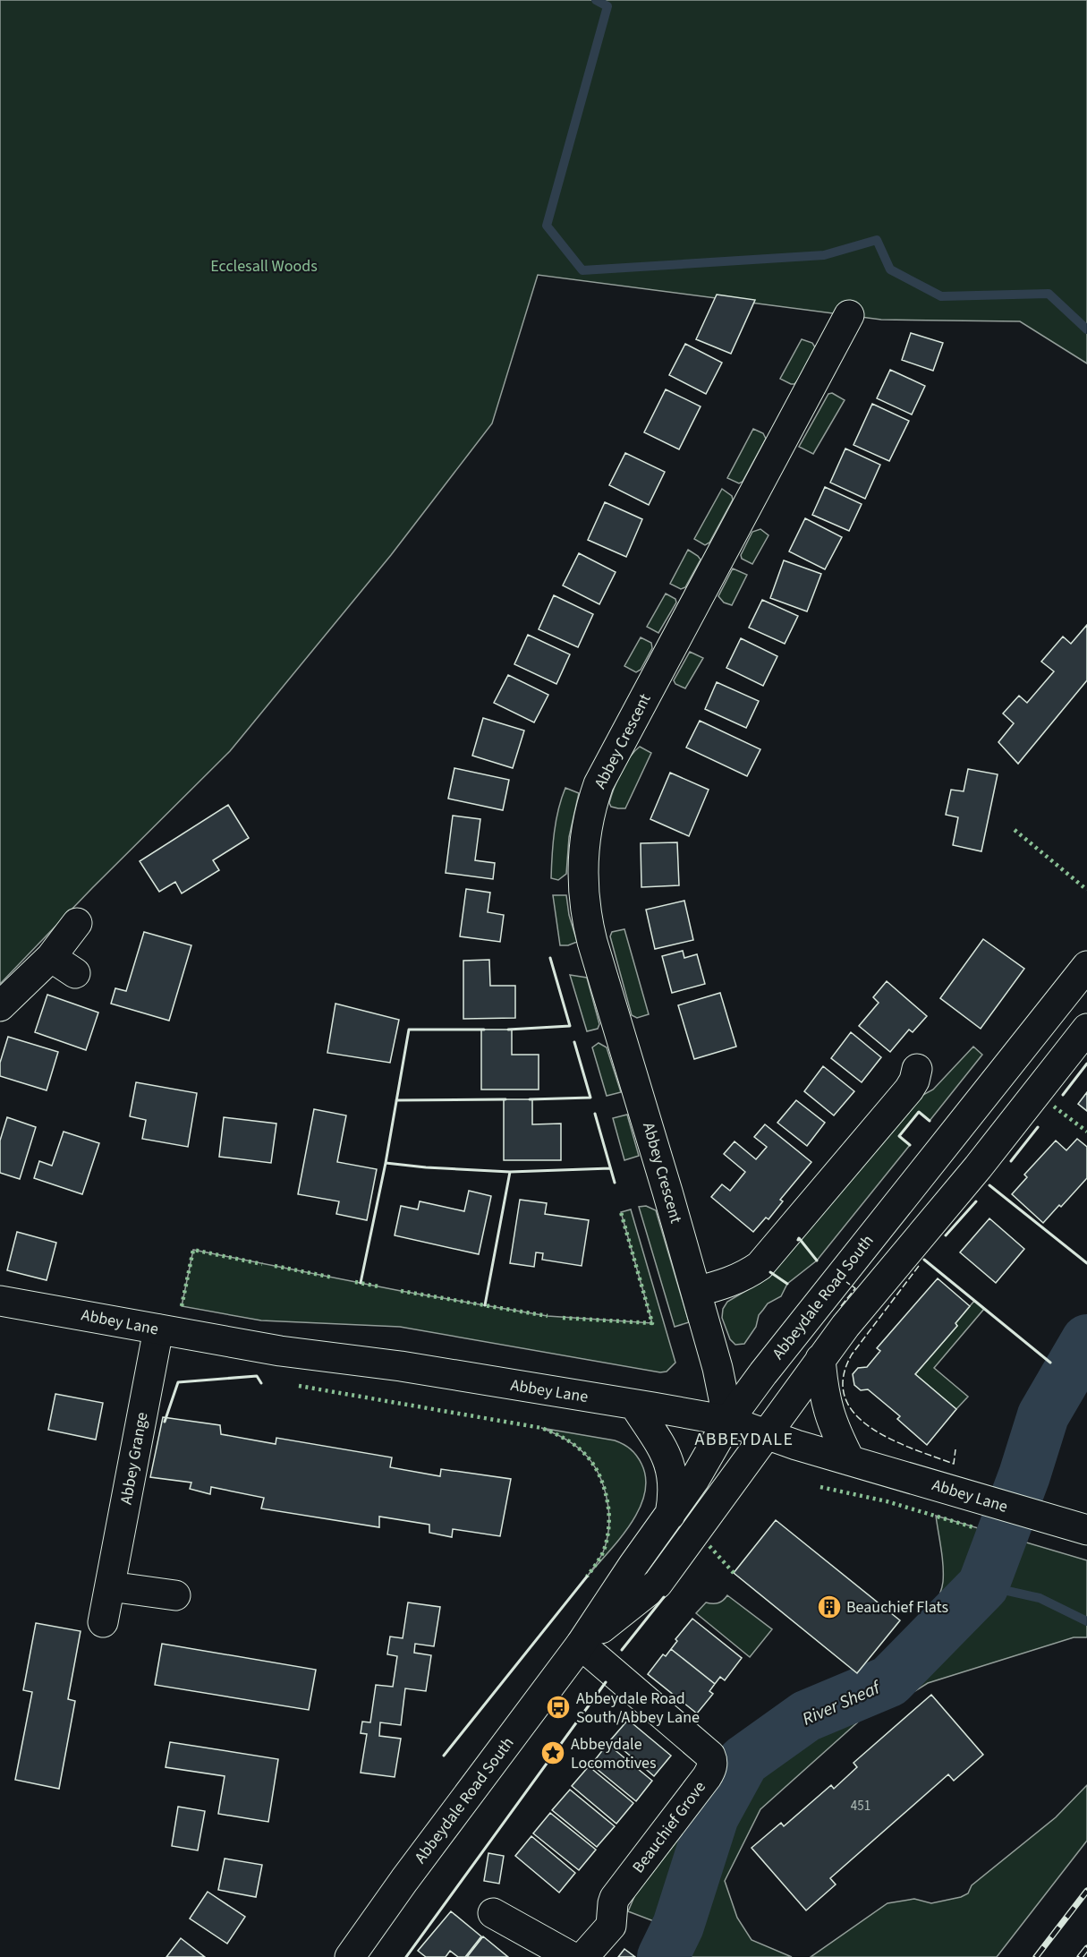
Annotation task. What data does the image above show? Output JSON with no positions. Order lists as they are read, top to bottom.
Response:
{
  "streets": {
    "main road": [
      "Abbey Crescent",
      "Abbeydale Road South",
      "Abbey Lane",
      "Abbey Grange",
      "Beauchief Grove"
    ]
  },
  "crossings": [
    ["Abbey Crescent", "Abbeydale Road South"],
    ["Abbey Crescent", "Abbey Lane"],
    ["Abbeydale Road South", "Abbey Lane"],
    ["Abbeydale Road South", "Beauchief Grove"],
    ["Abbey Lane", "Abbey Grange"]
  ],
  "districts": ["ABBEYDALE"],
  "water": ["River Sheaf"],
  "parks": ["Ecclesall Woods"],
  "places": {
    "building": ["Beauchief Flats"],
    "bus stop": ["Abbeydale Road South/Abbey Lane"],
    "place": ["Abbeydale Locomotives"]
  },
  "house_numbers": ["451"]
}
